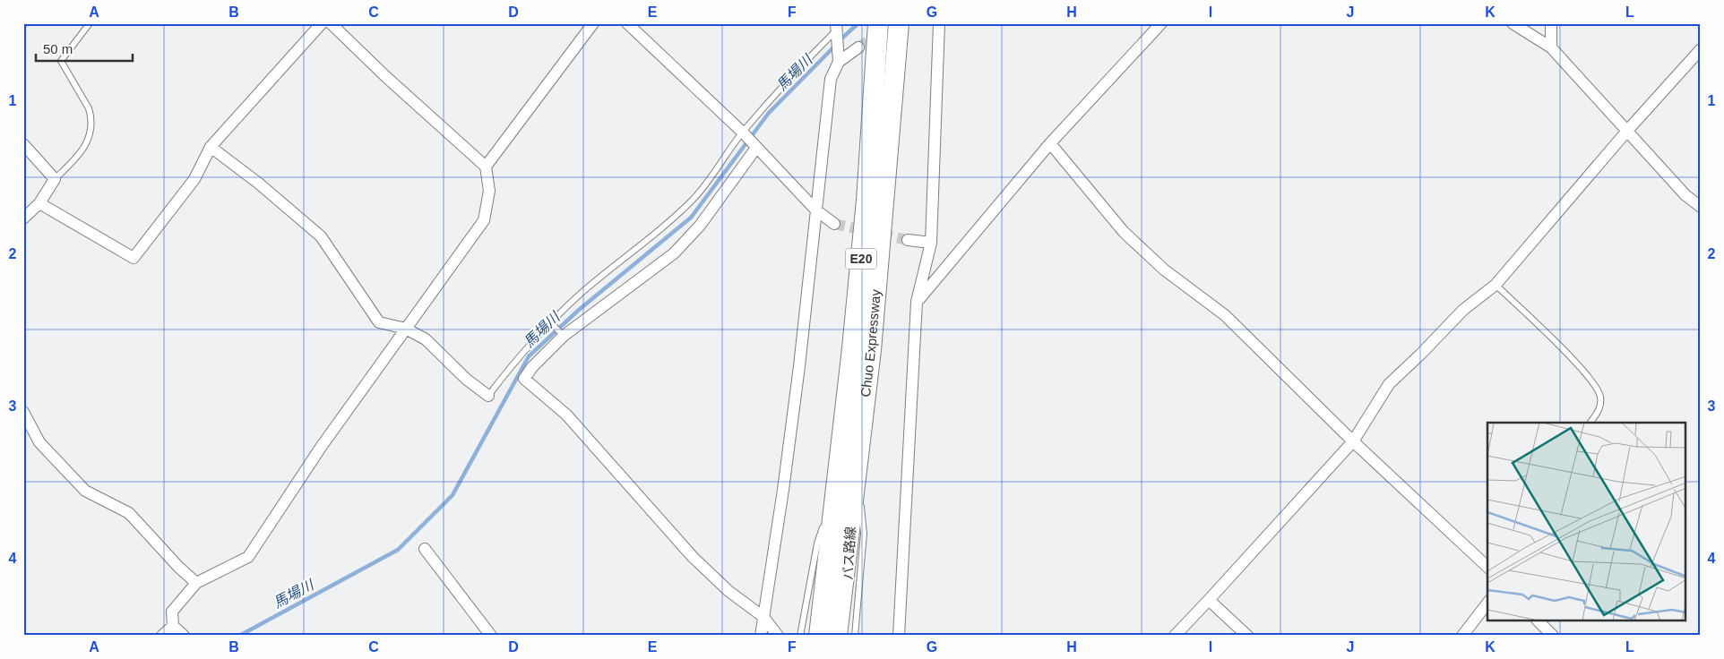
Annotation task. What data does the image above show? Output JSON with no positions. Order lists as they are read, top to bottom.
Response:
{
  "streets": {
    "highway": ["E20", "Chuo Expressway"],
    "lane": ["バス路線"]
  },
  "crossings": [
    ["Chuo Expressway", "バス路線"]
  ],
  "water": ["馬場川"],
  "scale_bar": "50 m",
  "grid": {
    "columns": [
      "A",
      "B",
      "C",
      "D",
      "E",
      "F",
      "G",
      "H",
      "I",
      "J",
      "K",
      "L"
    ],
    "rows": [
      "1",
      "2",
      "3",
      "4"
    ]
  }
}
